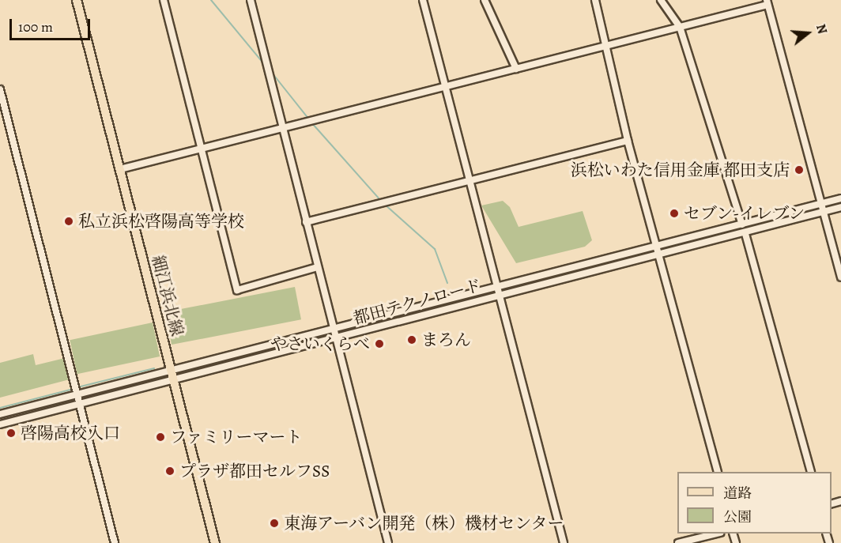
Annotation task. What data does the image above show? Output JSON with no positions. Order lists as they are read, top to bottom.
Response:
{
  "streets": {
    "main road": ["細江浜北線"],
    "street": ["都田テクノロード"]
  },
  "crossings": [
    ["細江浜北線", "都田テクノロード"]
  ],
  "places": [
    "浜松いわた信用金庫 都田支店",
    "セブン-イレブン",
    "私立浜松啓陽高等学校",
    "まろん",
    "やさいくらべ",
    "啓陽高校入口",
    "ファミリーマート",
    "プラザ都田セルフSS",
    "東海アーバン開発（株）機材センター"
  ],
  "legend": ["道路", "公園"],
  "scale_bar": "100 m",
  "north": "right"
}
